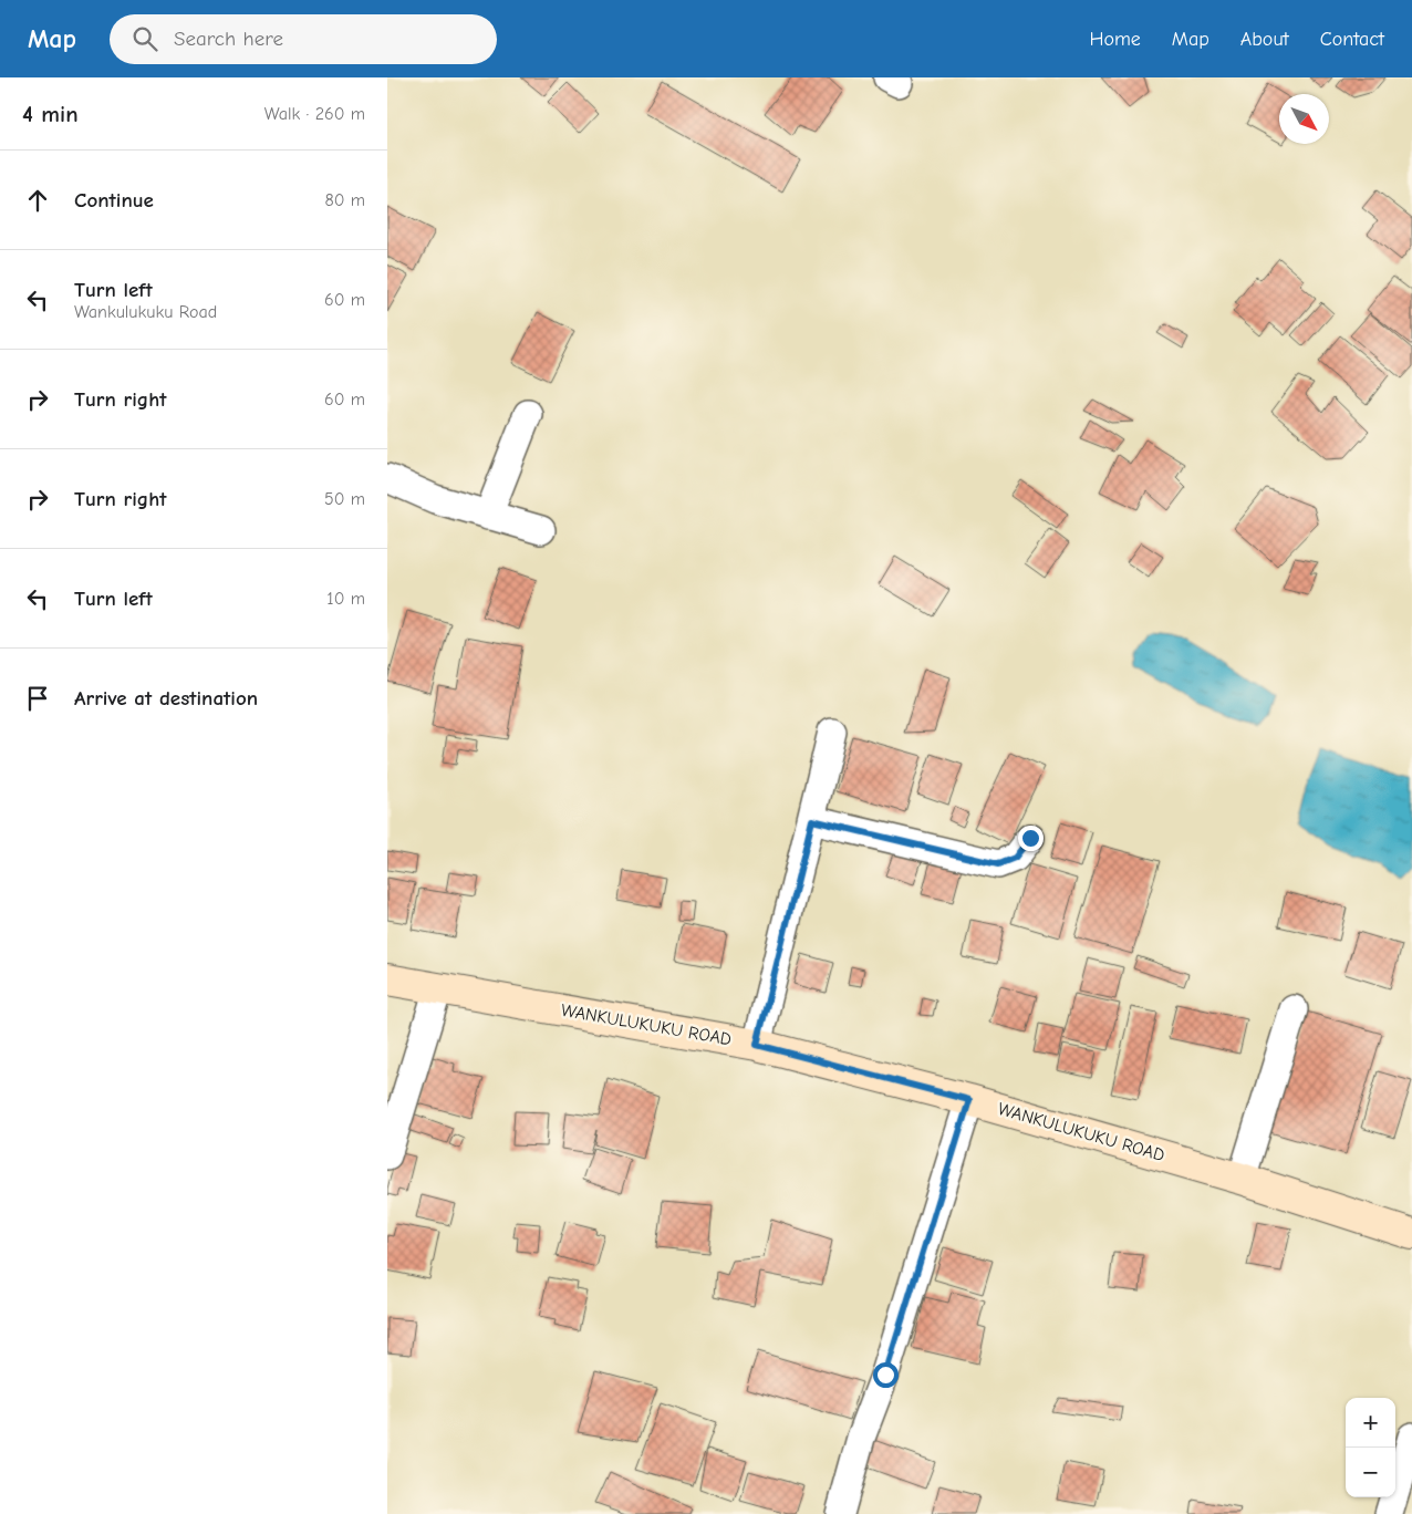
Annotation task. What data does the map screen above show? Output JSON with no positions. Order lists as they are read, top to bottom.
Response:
{
  "streets": {
    "main road": ["WANKULUKUKU ROAD"]
  },
  "north": "bottom right",
  "page": {
    "header": "Map",
    "search": "Search here",
    "nav": [
      "Home",
      "Map",
      "About",
      "Contact"
    ],
    "heading": ["4 min", "Walk · 260 m"],
    "list": [
      ["Continue", "80 m"],
      ["Turn left", "Wankulukuku Road", "60 m"],
      ["Turn right", "60 m"],
      ["Turn right", "50 m"],
      ["Turn left", "10 m"],
      "Arrive at destination"
    ],
    "map_buttons": ["+", "−"]
  }
}
